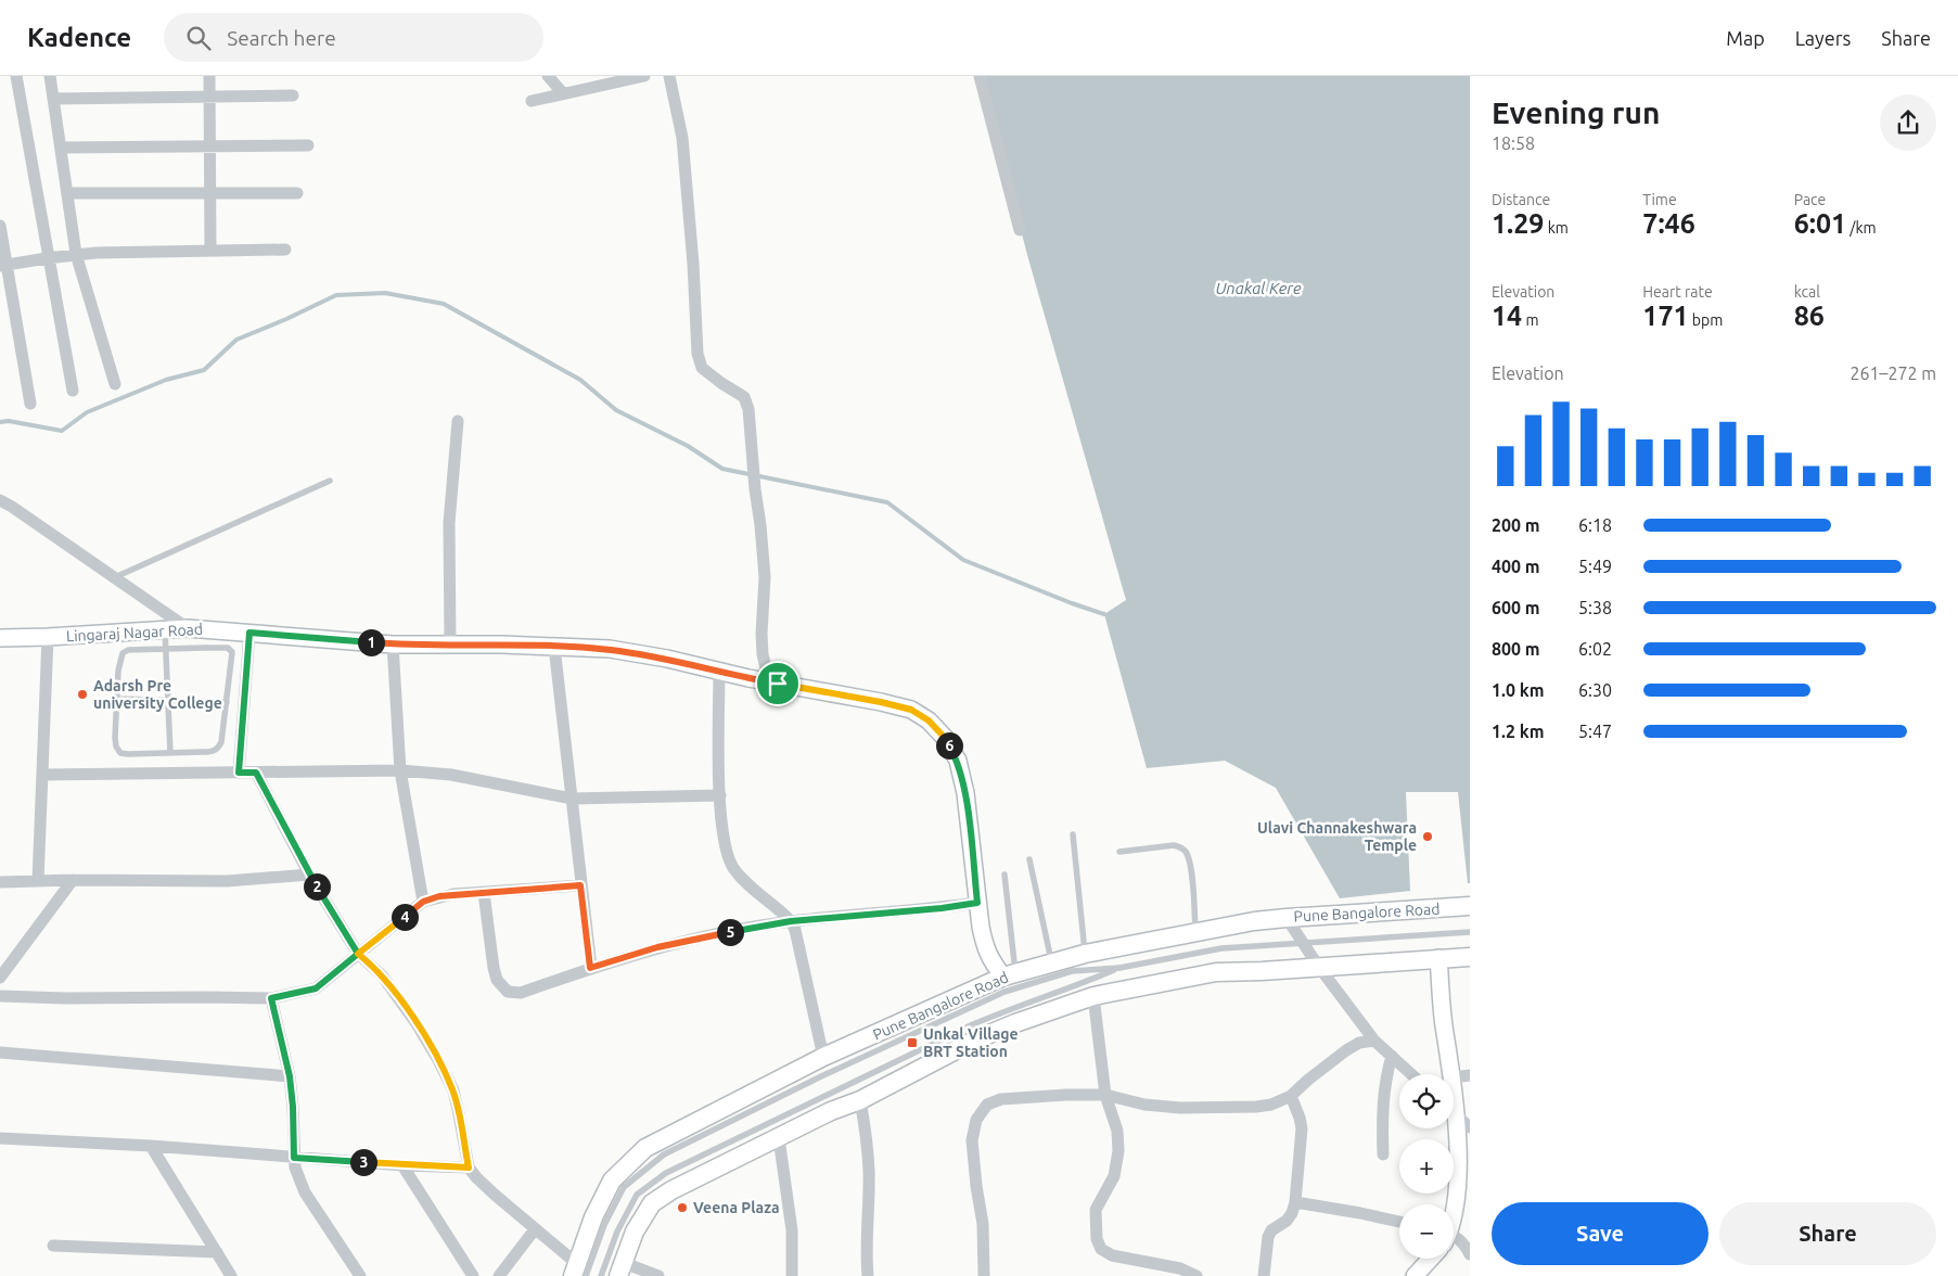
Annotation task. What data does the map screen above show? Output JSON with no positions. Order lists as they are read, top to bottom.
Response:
{
  "streets": {
    "main road": ["Pune Bangalore Road"],
    "street": ["Lingaraj Nagar Road"]
  },
  "crossings": [
    ["Lingaraj Nagar Road", "Pune Bangalore Road"]
  ],
  "water": ["Unakal Kere"],
  "places": {
    "other": ["Adarsh Pre university College", "Ulavi Channakeshwara Temple", "Veena Plaza"],
    "transit": ["Unkal Village BRT Station"]
  },
  "page": {
    "header": "Kadence",
    "search": "Search here",
    "nav": ["Map", "Layers", "Share"],
    "heading": ["Evening run", "18:58"],
    "stats": [
      ["Distance", "1.29 km"],
      ["Time", "7:46"],
      ["Pace", "6:01 /km"],
      ["Elevation", "14 m"],
      ["Heart rate", "171 bpm"],
      ["kcal", "86"]
    ],
    "chart": ["Elevation", "261–272 m"],
    "list": [
      {
        "name": "200 m",
        "note": "6:18"
      },
      {
        "name": "400 m",
        "note": "5:49"
      },
      {
        "name": "600 m",
        "note": "5:38"
      },
      {
        "name": "800 m",
        "note": "6:02"
      },
      {
        "name": "1.0 km",
        "note": "6:30"
      },
      {
        "name": "1.2 km",
        "note": "5:47"
      }
    ],
    "pins": [
      "1",
      "6",
      "2",
      "4",
      "5",
      "3"
    ],
    "map_buttons": ["+", "−"],
    "buttons": ["Save", "Share"]
  }
}
